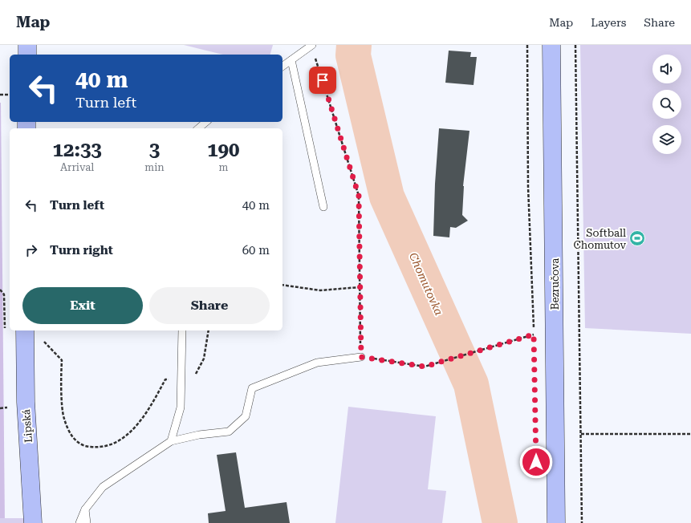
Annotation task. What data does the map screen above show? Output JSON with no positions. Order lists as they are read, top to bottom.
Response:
{
  "streets": {
    "street": ["Bezručova", "Lipská"]
  },
  "water": ["Chomutovka"],
  "places": {
    "sports": ["Softball Chomutov"]
  },
  "page": {
    "header": "Map",
    "nav": ["Map", "Layers", "Share"],
    "turn": ["40 m", "Turn left"],
    "eta": [
      "12:33",
      "Arrival",
      "3",
      "min",
      "190",
      "m"
    ],
    "list": [
      {
        "name": "Turn left",
        "value": "40 m"
      },
      {
        "name": "Turn right",
        "value": "60 m"
      }
    ],
    "buttons": ["Exit", "Share"]
  }
}
